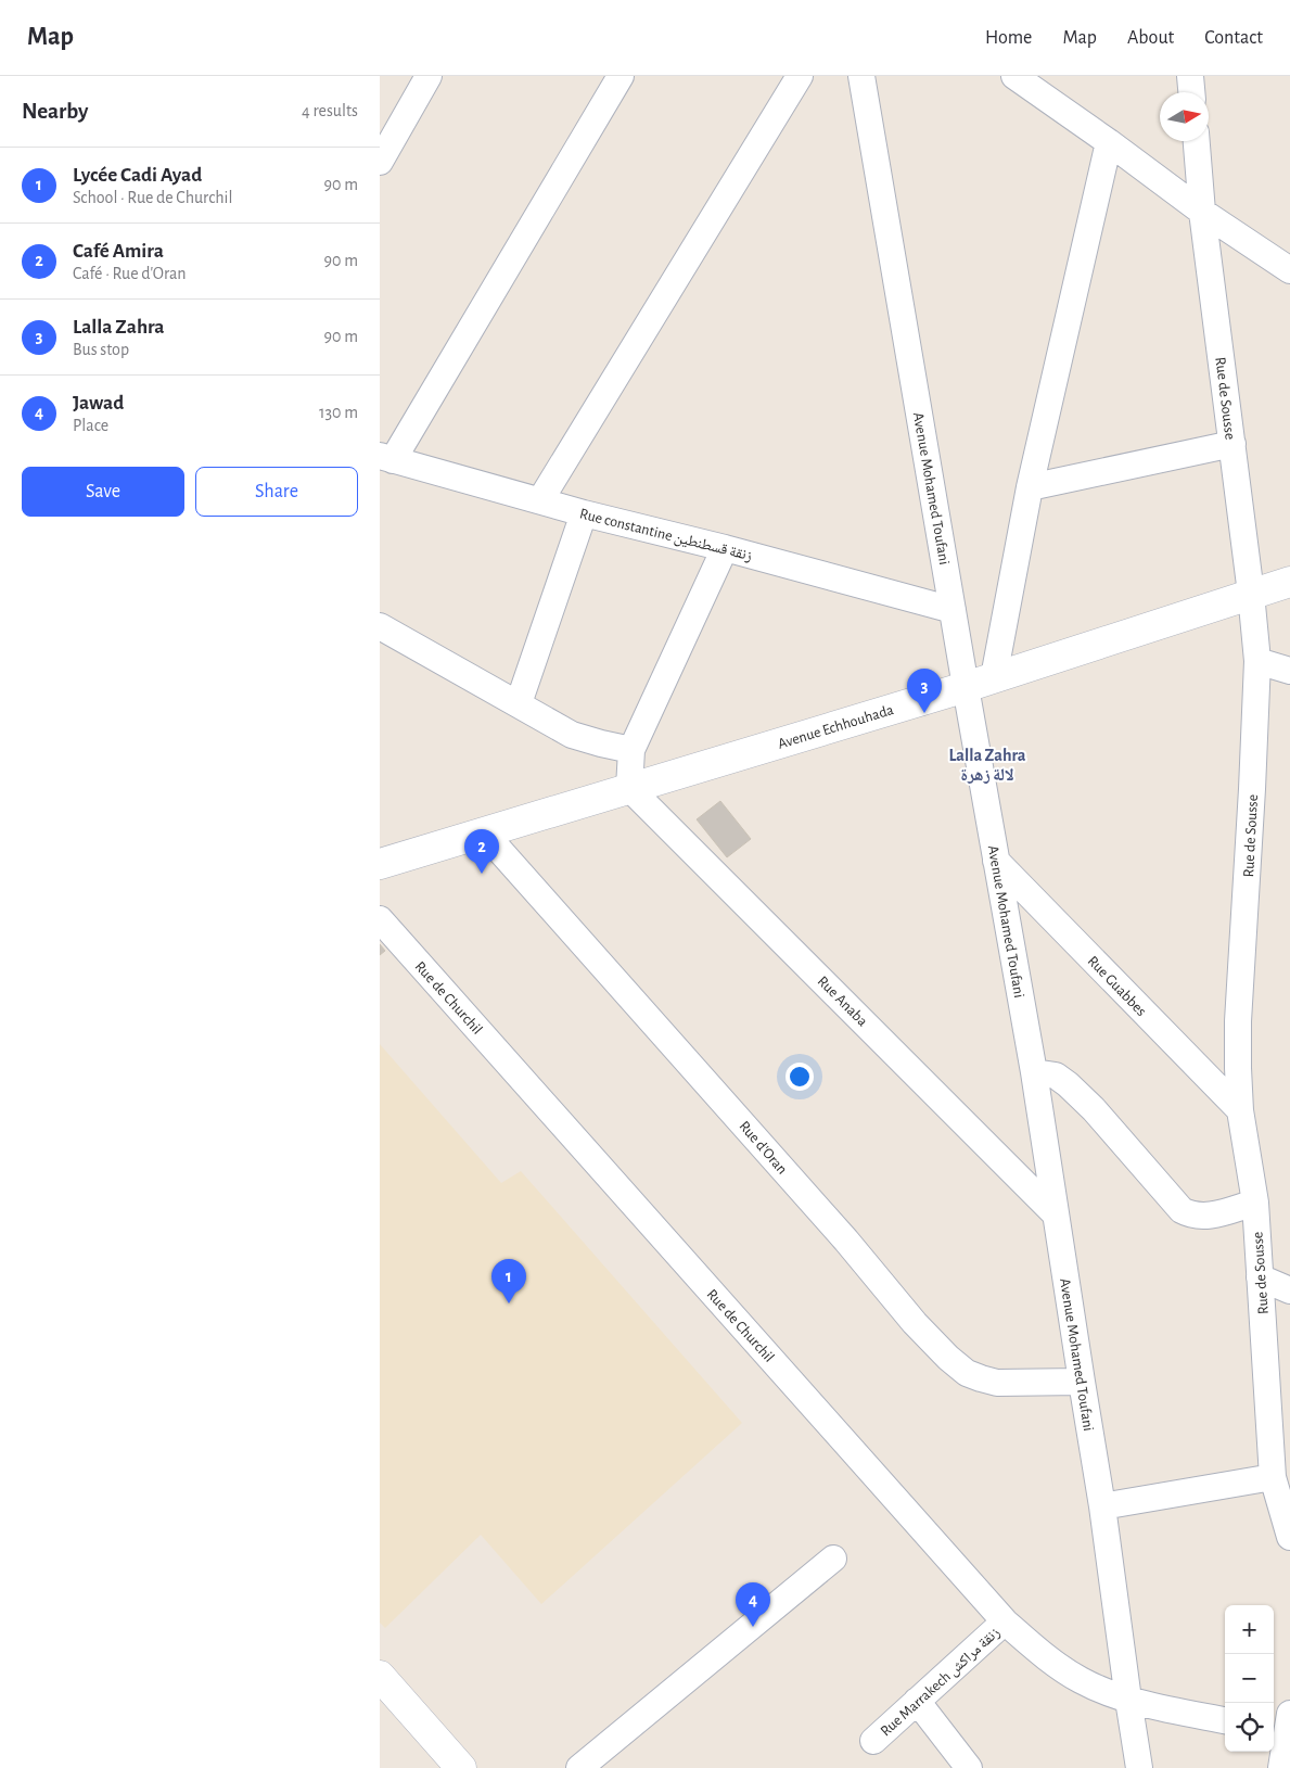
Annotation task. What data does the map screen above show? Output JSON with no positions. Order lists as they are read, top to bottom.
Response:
{
  "streets": {
    "street": [
      "Rue de Sousse",
      "Avenue Mohamed Toufani",
      "Rue constantine زنقة قسطنطين",
      "Avenue Echhouhada",
      "Rue Guabbes",
      "Rue de Churchil",
      "Rue Anaba",
      "Rue d'Oran",
      "Rue Marrakech زنقة مراكش"
    ]
  },
  "crossings": [
    ["Rue de Sousse", "Avenue Echhouhada"],
    ["Rue de Sousse", "Rue Guabbes"],
    ["Avenue Mohamed Toufani", "Rue constantine زنقة قسطنطين"],
    ["Avenue Mohamed Toufani", "Avenue Echhouhada"],
    ["Avenue Mohamed Toufani", "Rue Guabbes"],
    ["Avenue Mohamed Toufani", "Rue de Churchil"],
    ["Avenue Mohamed Toufani", "Rue Anaba"],
    ["Avenue Mohamed Toufani", "Rue d'Oran"],
    ["Avenue Echhouhada", "Rue Anaba"],
    ["Avenue Echhouhada", "Rue d'Oran"],
    ["Rue de Churchil", "Rue Marrakech زنقة مراكش"]
  ],
  "districts": ["Lalla Zahra لالة زهرة"],
  "north": "right",
  "page": {
    "header": "Map",
    "nav": [
      "Home",
      "Map",
      "About",
      "Contact"
    ],
    "heading": ["Nearby", "4 results"],
    "list": [
      {
        "mark": "1",
        "name": "Lycée Cadi Ayad",
        "note": "School · Rue de Churchil",
        "value": "90 m"
      },
      {
        "mark": "2",
        "name": "Café Amira",
        "note": "Café · Rue d'Oran",
        "value": "90 m"
      },
      {
        "mark": "3",
        "name": "Lalla Zahra",
        "note": "Bus stop",
        "value": "90 m"
      },
      {
        "mark": "4",
        "name": "Jawad",
        "note": "Place",
        "value": "130 m"
      }
    ],
    "buttons": ["Save", "Share"],
    "pins": [
      "3",
      "2",
      "1",
      "4"
    ],
    "map_buttons": ["+", "−"]
  }
}
